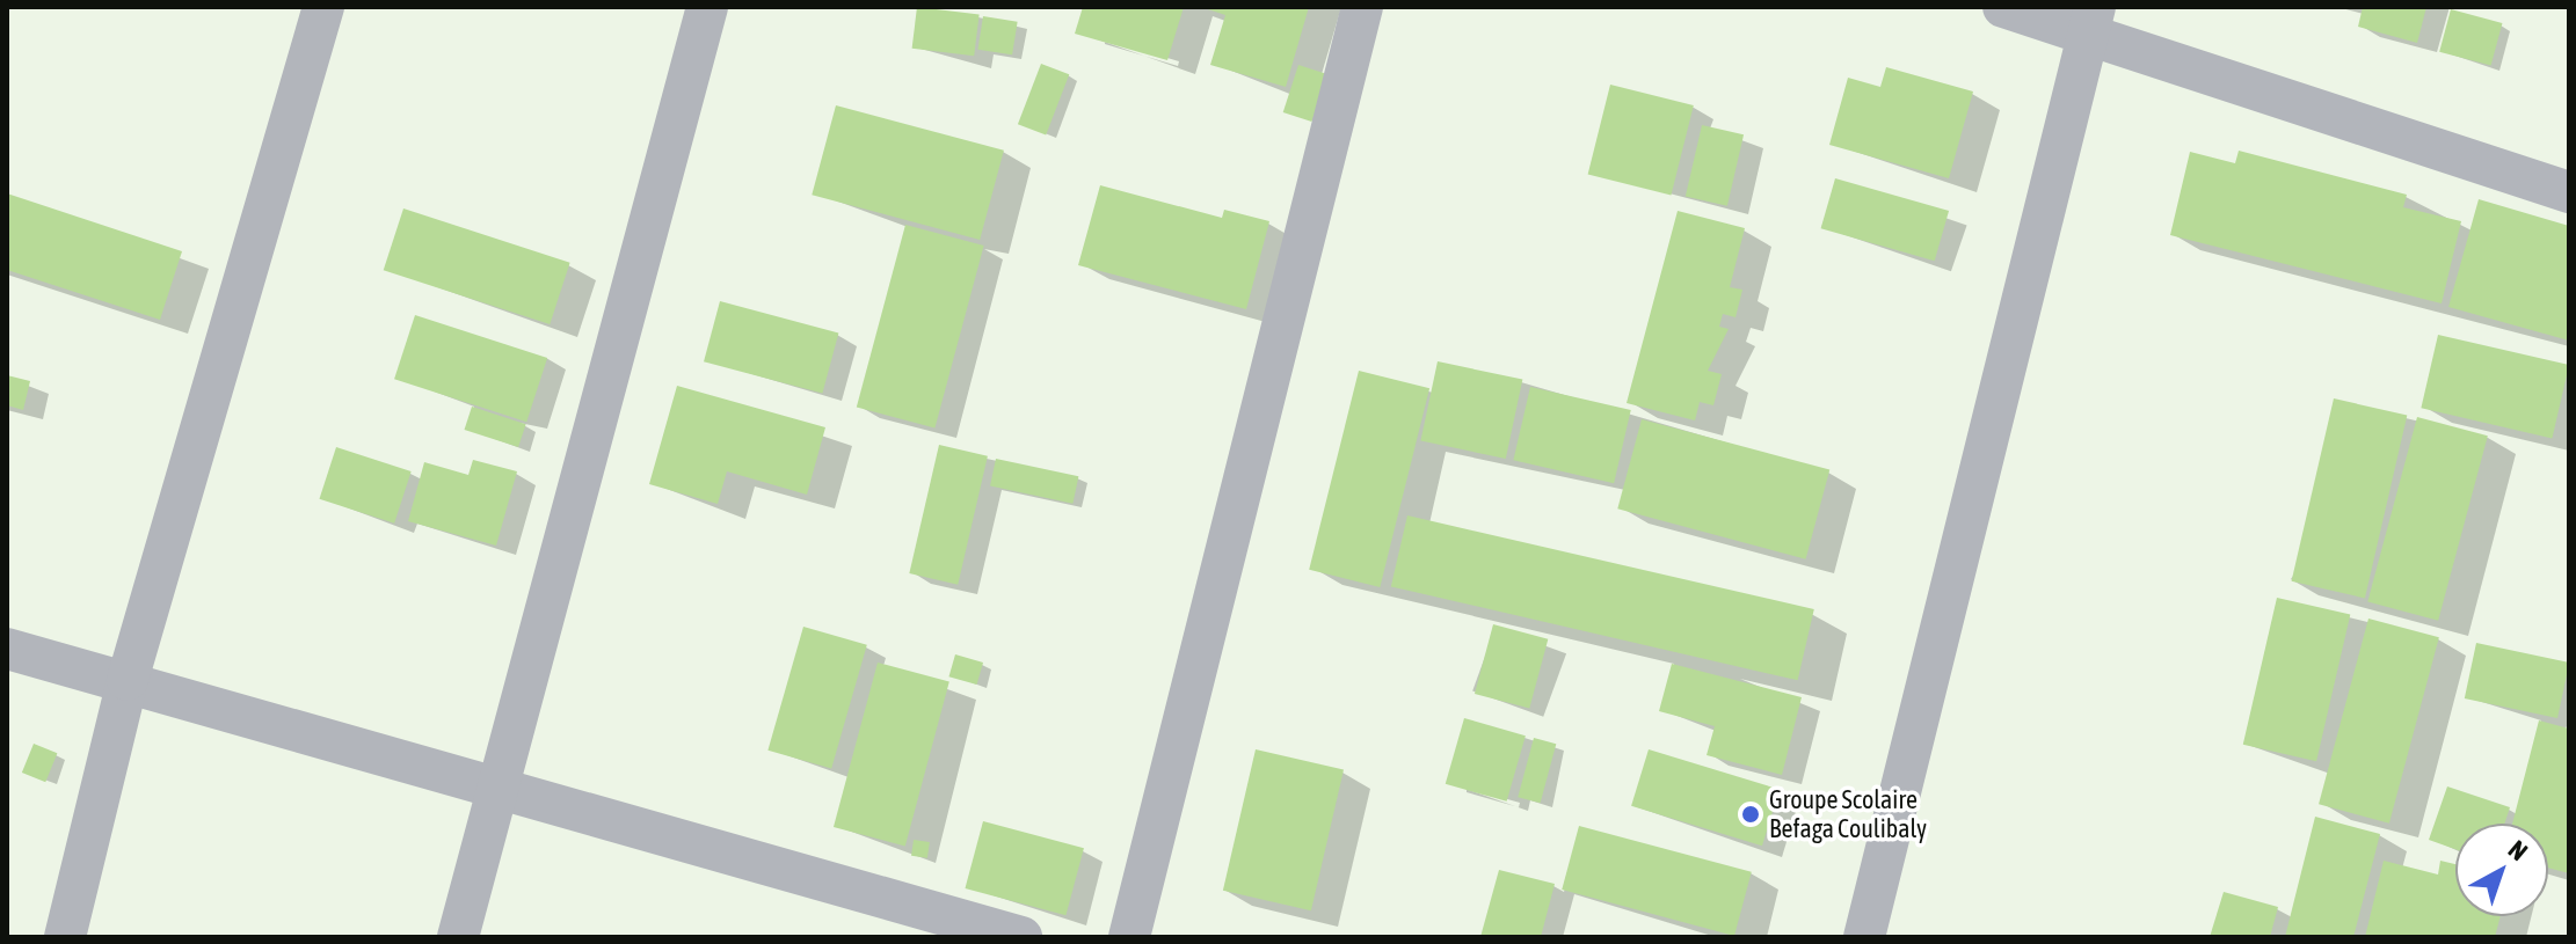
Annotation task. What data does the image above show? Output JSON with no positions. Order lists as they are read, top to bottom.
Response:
{
  "places": ["Groupe Scolaire Befaga Coulibaly"],
  "north": "top right"
}
